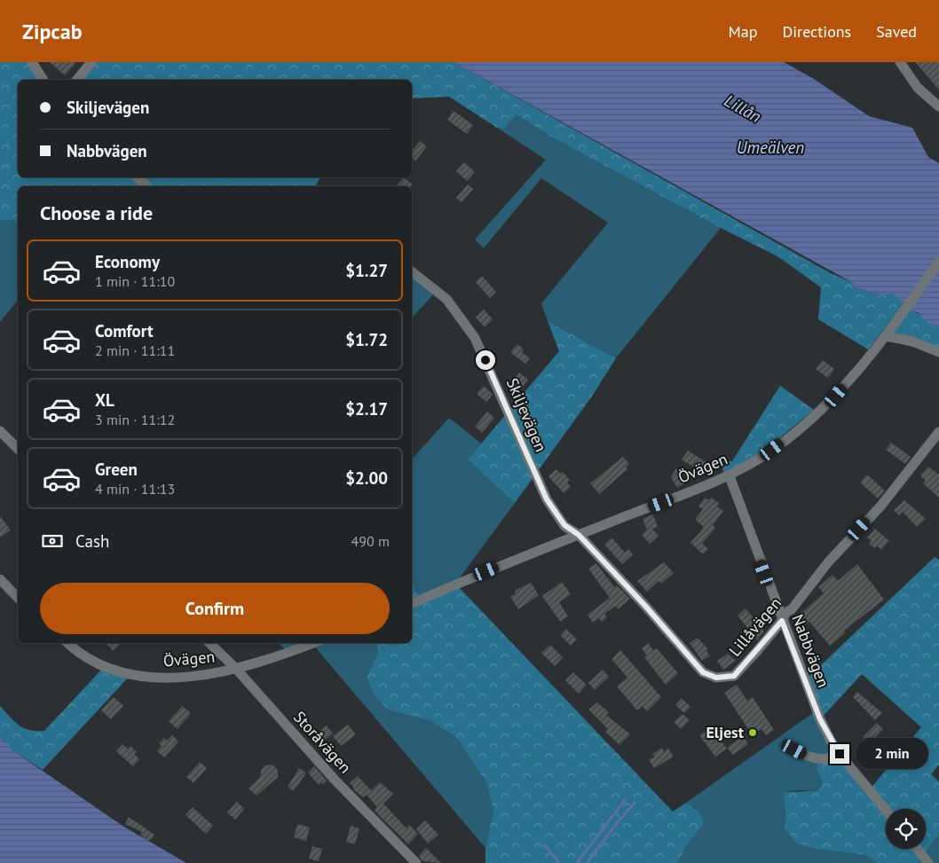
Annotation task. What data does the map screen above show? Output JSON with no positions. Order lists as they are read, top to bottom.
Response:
{
  "streets": {
    "street": [
      "Skiljevägen",
      "Övägen",
      "Lillåvägen",
      "Nabbvägen",
      "Storåvägen"
    ]
  },
  "crossings": [
    ["Skiljevägen", "Övägen"],
    ["Skiljevägen", "Lillåvägen"],
    ["Övägen", "Lillåvägen"],
    ["Övägen", "Nabbvägen"],
    ["Övägen", "Storåvägen"],
    ["Lillåvägen", "Nabbvägen"]
  ],
  "water": ["Lillån", "Umeälven"],
  "places": ["Eljest"],
  "page": {
    "header": "Zipcab",
    "nav": ["Map", "Directions", "Saved"],
    "banner": ["Skiljevägen", "Nabbvägen"],
    "heading": "Choose a ride",
    "list": [
      {
        "name": "Economy",
        "note": "1 min · 11:10",
        "value": "$1.27"
      },
      {
        "name": "Comfort",
        "note": "2 min · 11:11",
        "value": "$1.72"
      },
      {
        "name": "XL",
        "note": "3 min · 11:12",
        "value": "$2.17"
      },
      {
        "name": "Green",
        "note": "4 min · 11:13",
        "value": "$2.00"
      }
    ],
    "pay": ["Cash", "490 m"],
    "buttons": "Confirm",
    "bubble": "2 min"
  }
}
